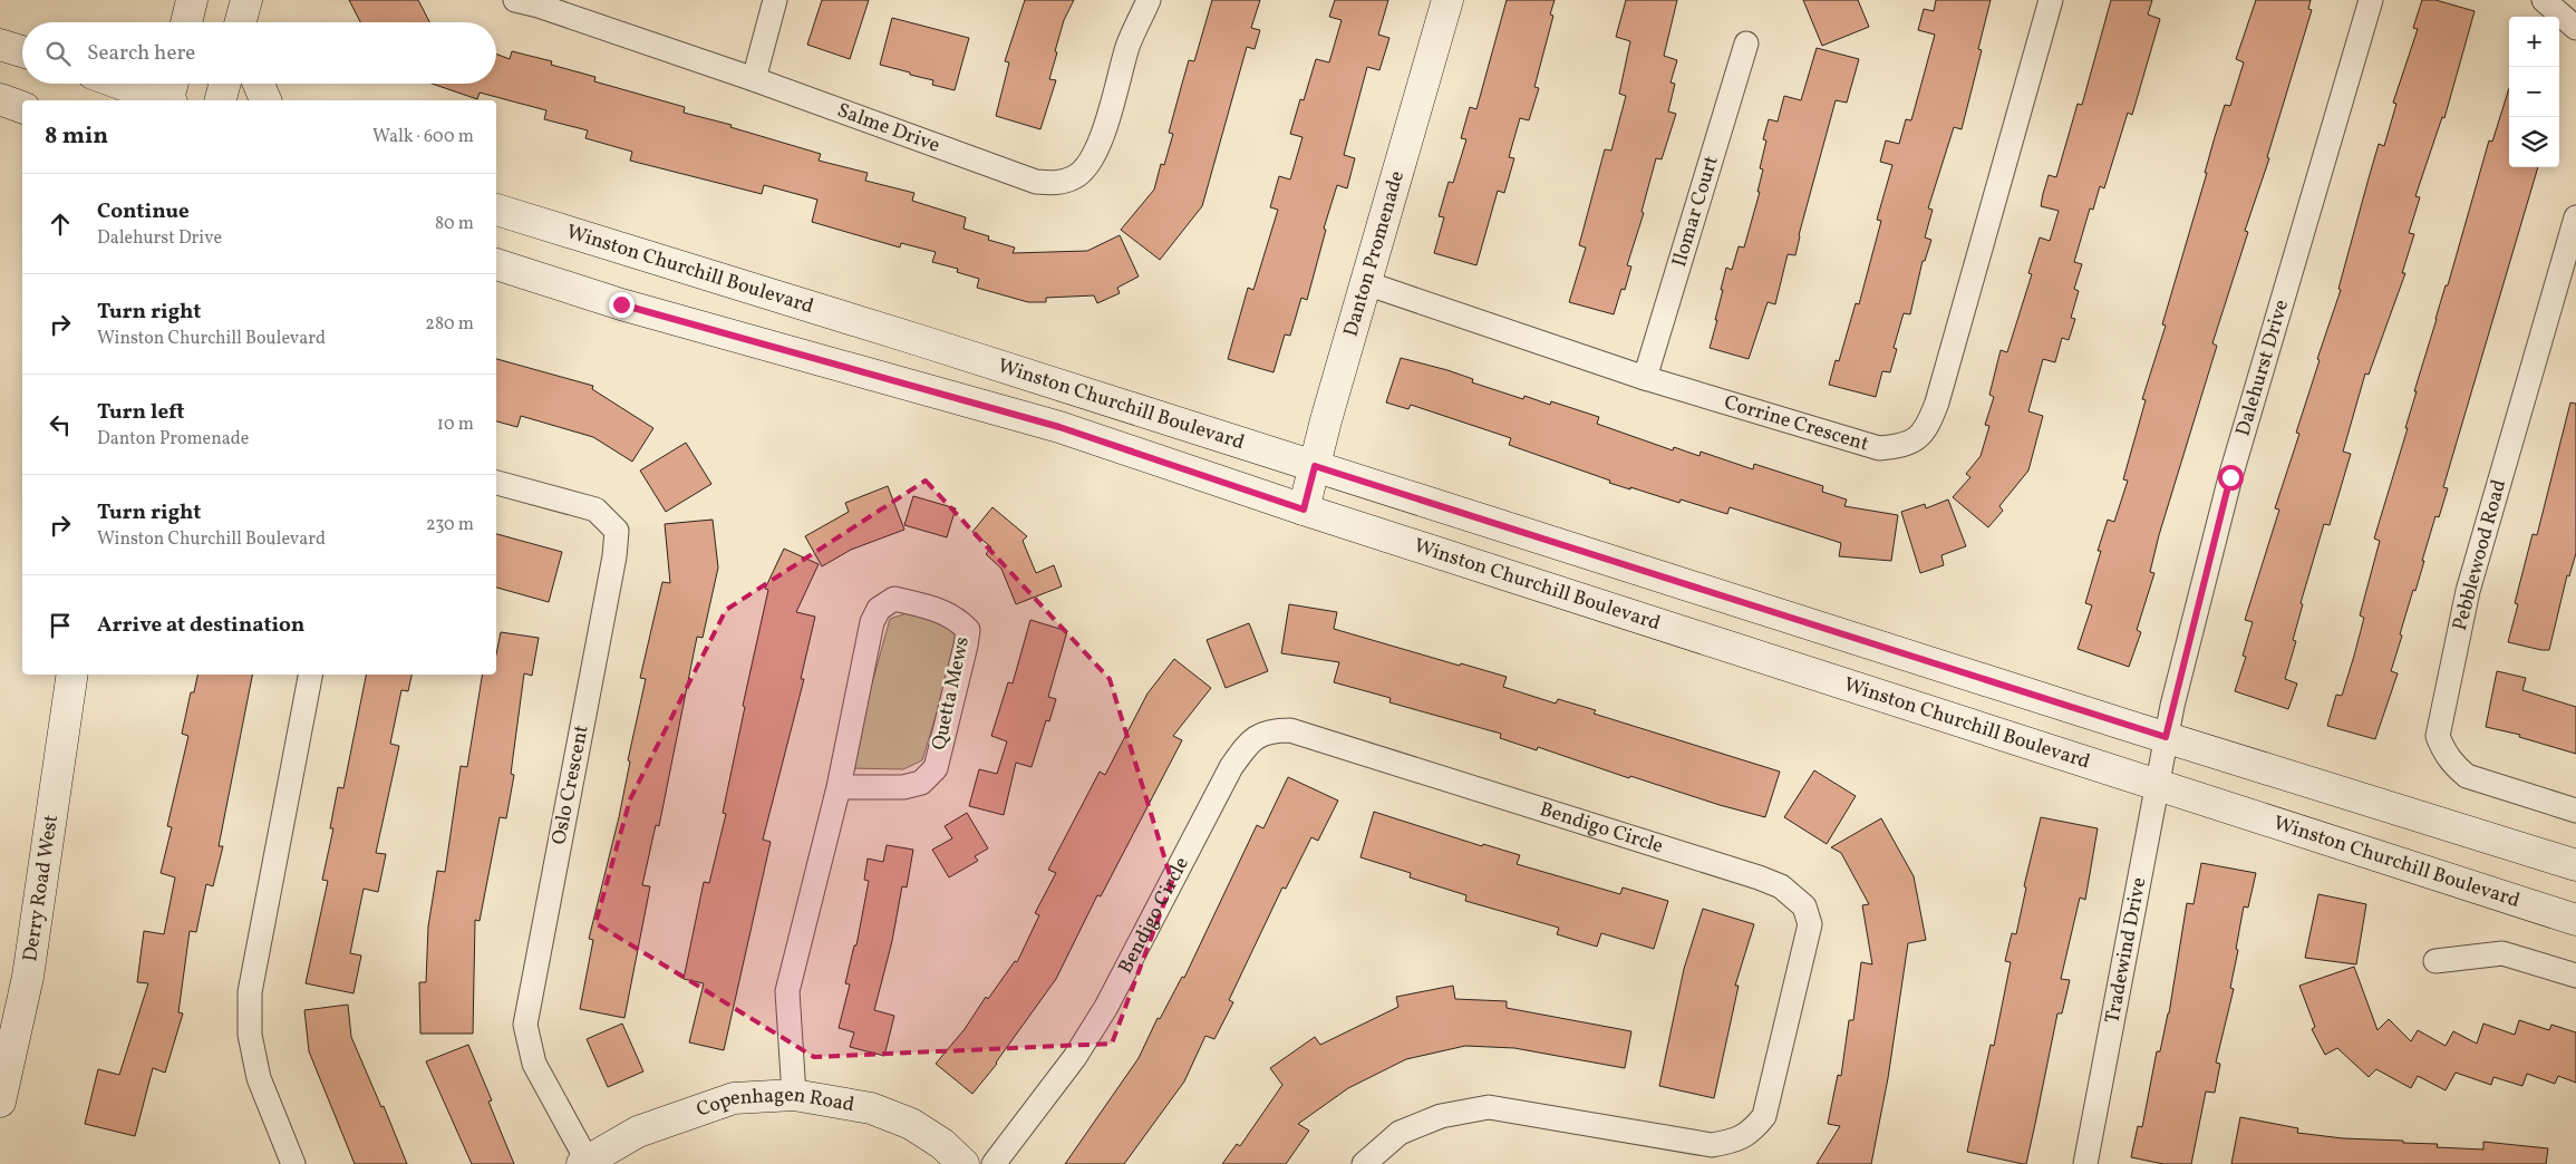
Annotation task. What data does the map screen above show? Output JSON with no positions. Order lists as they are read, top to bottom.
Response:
{
  "streets": {
    "main road": [
      "Danton Promenade",
      "Winston Churchill Boulevard",
      "Derry Road West",
      "Copenhagen Road"
    ],
    "street": [
      "Salme Drive",
      "Ilomar Court",
      "Dalehurst Drive",
      "Corrine Crescent",
      "Pebblewood Road",
      "Quetta Mews",
      "Oslo Crescent",
      "Bendigo Circle",
      "Tradewind Drive"
    ]
  },
  "crossings": [
    ["Ilomar Court", "Corrine Crescent"],
    ["Danton Promenade", "Winston Churchill Boulevard"],
    ["Danton Promenade", "Corrine Crescent"],
    ["Winston Churchill Boulevard", "Dalehurst Drive"],
    ["Winston Churchill Boulevard", "Tradewind Drive"],
    ["Dalehurst Drive", "Tradewind Drive"],
    ["Quetta Mews", "Copenhagen Road"],
    ["Oslo Crescent", "Copenhagen Road"]
  ],
  "page": {
    "map_buttons": ["+", "−"],
    "search": "Search here",
    "heading": ["8 min", "Walk · 600 m"],
    "list": [
      ["Continue", "Dalehurst Drive", "80 m"],
      ["Turn right", "Winston Churchill Boulevard", "280 m"],
      ["Turn left", "Danton Promenade", "10 m"],
      ["Turn right", "Winston Churchill Boulevard", "230 m"],
      "Arrive at destination"
    ]
  }
}
